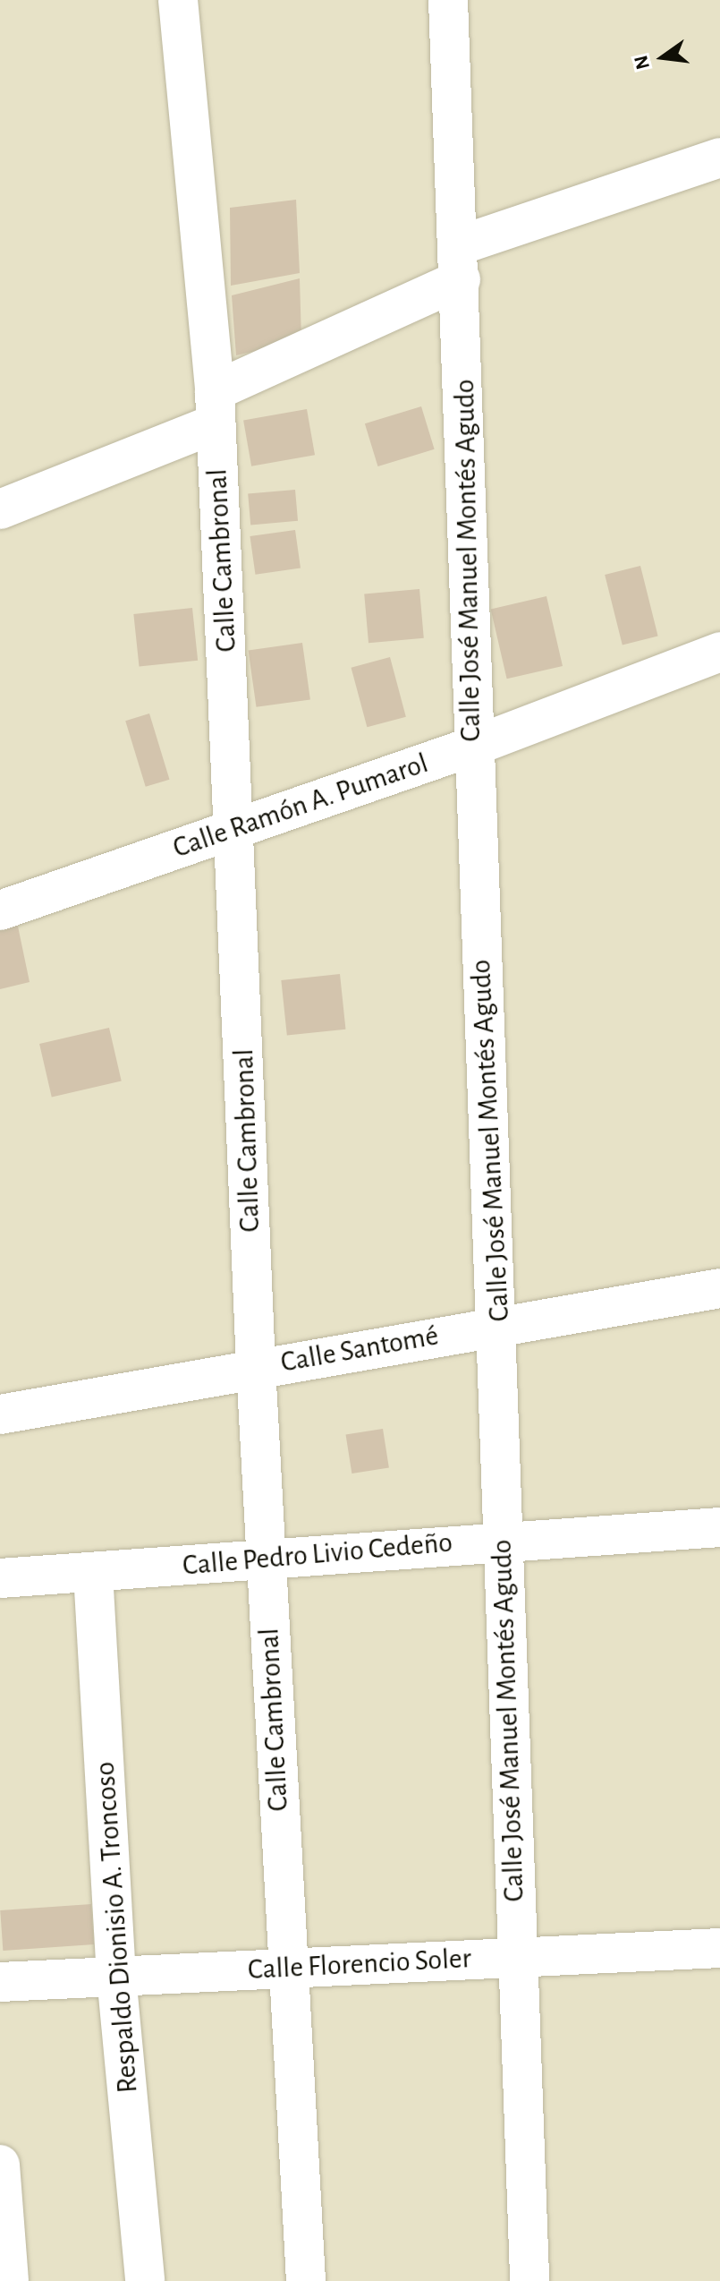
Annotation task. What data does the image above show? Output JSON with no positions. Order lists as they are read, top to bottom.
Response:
{
  "streets": {
    "street": [
      "Calle Cambronal",
      "Calle José Manuel Montés Agudo",
      "Calle Ramón A. Pumarol",
      "Calle Santomé",
      "Calle Pedro Livio Cedeño",
      "Respaldo Dionisio A. Troncoso",
      "Calle Florencio Soler"
    ]
  },
  "crossings": [
    ["Calle Cambronal", "Calle Ramón A. Pumarol"],
    ["Calle Cambronal", "Calle Santomé"],
    ["Calle Cambronal", "Calle Pedro Livio Cedeño"],
    ["Calle Cambronal", "Calle Florencio Soler"],
    ["Calle José Manuel Montés Agudo", "Calle Ramón A. Pumarol"],
    ["Calle José Manuel Montés Agudo", "Calle Santomé"],
    ["Calle José Manuel Montés Agudo", "Calle Pedro Livio Cedeño"],
    ["Calle José Manuel Montés Agudo", "Calle Florencio Soler"],
    ["Calle Pedro Livio Cedeño", "Respaldo Dionisio A. Troncoso"],
    ["Respaldo Dionisio A. Troncoso", "Calle Florencio Soler"]
  ],
  "north": "left"
}
